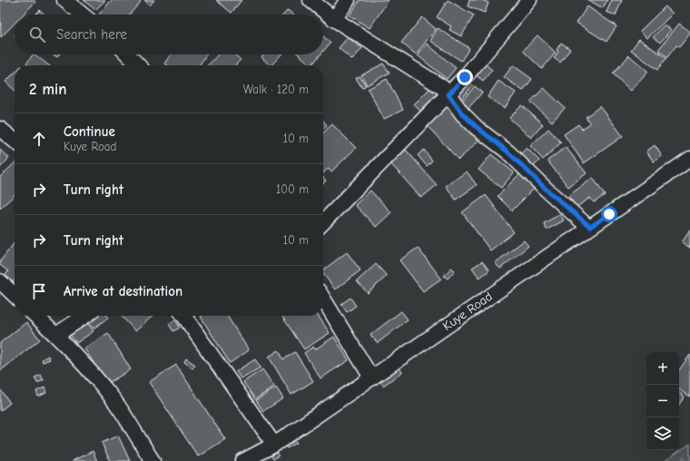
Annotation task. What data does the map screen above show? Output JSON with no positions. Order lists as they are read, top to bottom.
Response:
{
  "streets": {
    "street": ["Kuye Road"]
  },
  "page": {
    "search": "Search here",
    "heading": ["2 min", "Walk · 120 m"],
    "list": [
      ["Continue", "Kuye Road", "10 m"],
      ["Turn right", "100 m"],
      ["Turn right", "10 m"],
      "Arrive at destination"
    ],
    "map_buttons": ["+", "−"]
  }
}
